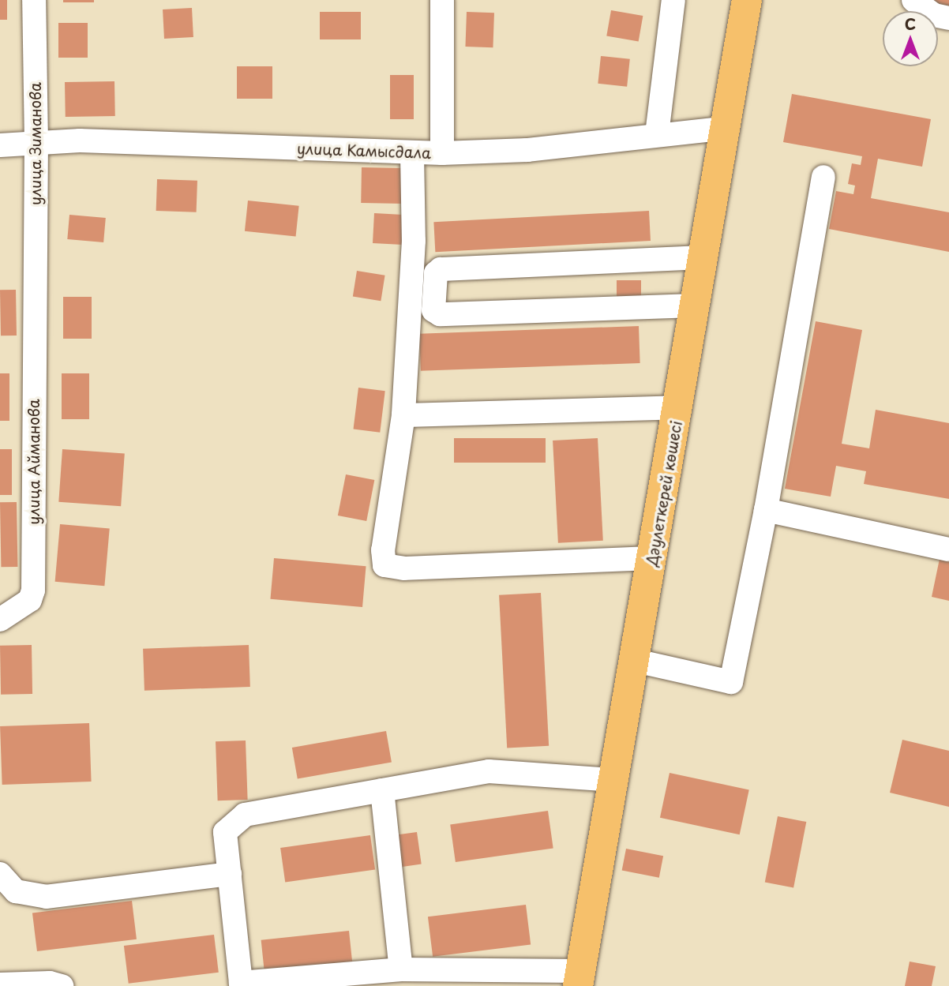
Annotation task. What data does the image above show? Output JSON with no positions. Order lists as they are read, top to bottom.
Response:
{
  "streets": {
    "main road": ["Дәулеткерей көшесі"],
    "street": ["улица Зиманова", "улица Камысдала", "улица Айманова"]
  },
  "crossings": [
    ["улица Зиманова", "улица Камысдала"],
    ["улица Зиманова", "улица Айманова"],
    ["улица Камысдала", "Дәулеткерей көшесі"]
  ],
  "north": "top"
}
